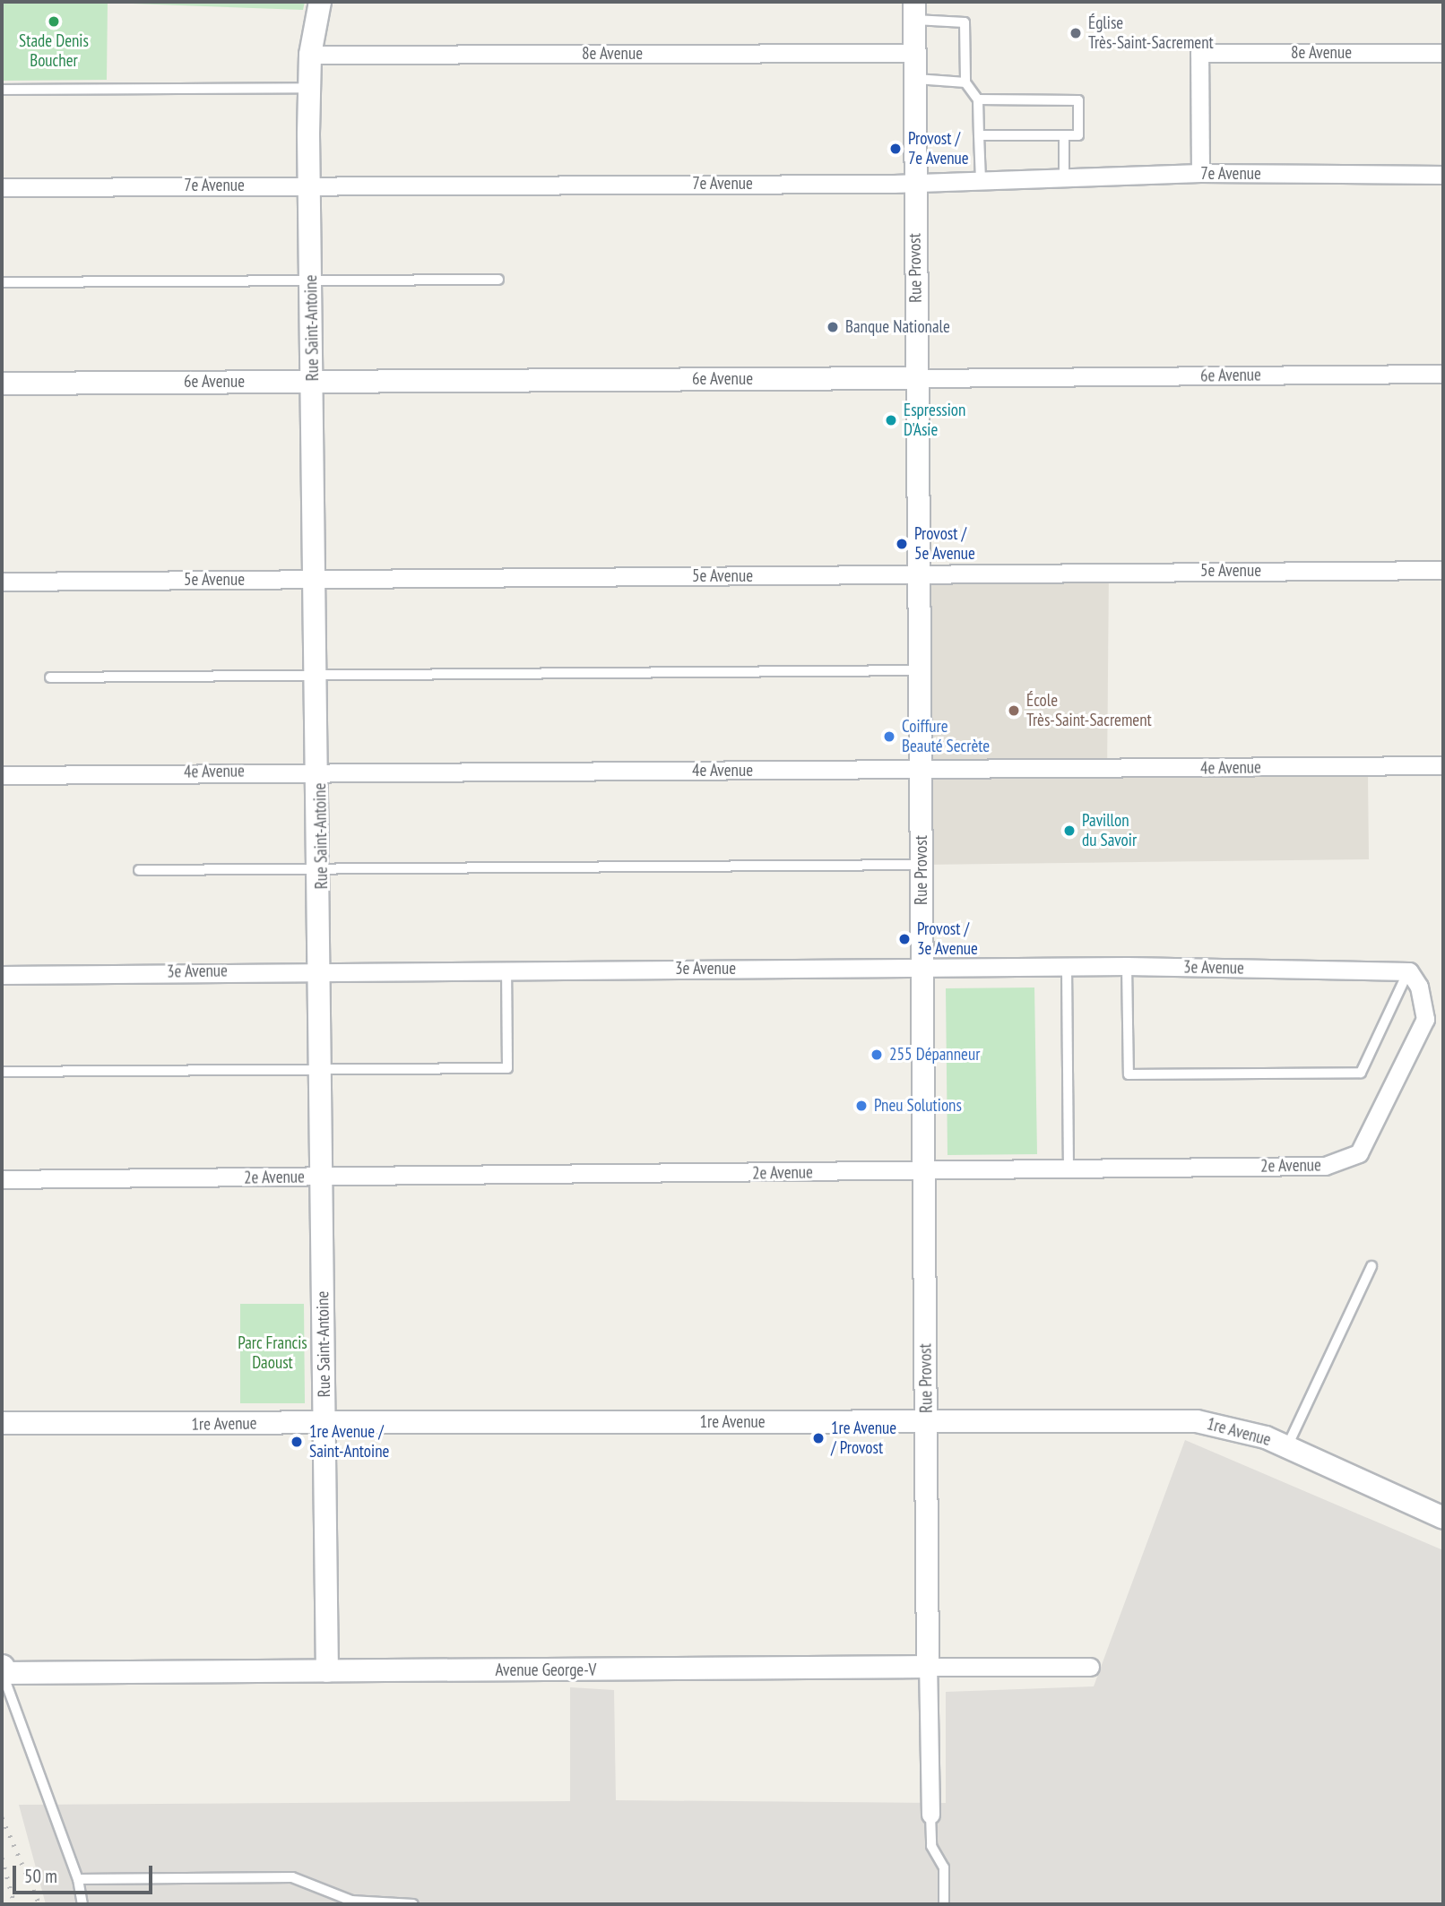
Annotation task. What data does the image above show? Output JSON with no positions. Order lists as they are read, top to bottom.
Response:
{
  "streets": {
    "street": [
      "8e Avenue",
      "7e Avenue",
      "Rue Provost",
      "Rue Saint-Antoine",
      "6e Avenue",
      "5e Avenue",
      "4e Avenue",
      "3e Avenue",
      "2e Avenue",
      "1re Avenue",
      "Avenue George-V"
    ]
  },
  "crossings": [
    ["8e Avenue", "7e Avenue"],
    ["8e Avenue", "Rue Provost"],
    ["8e Avenue", "Rue Saint-Antoine"],
    ["7e Avenue", "Rue Provost"],
    ["7e Avenue", "Rue Saint-Antoine"],
    ["Rue Provost", "6e Avenue"],
    ["Rue Provost", "5e Avenue"],
    ["Rue Provost", "4e Avenue"],
    ["Rue Provost", "3e Avenue"],
    ["Rue Provost", "2e Avenue"],
    ["Rue Provost", "1re Avenue"],
    ["Rue Provost", "Avenue George-V"],
    ["Rue Saint-Antoine", "6e Avenue"],
    ["Rue Saint-Antoine", "5e Avenue"],
    ["Rue Saint-Antoine", "4e Avenue"],
    ["Rue Saint-Antoine", "3e Avenue"],
    ["Rue Saint-Antoine", "2e Avenue"],
    ["Rue Saint-Antoine", "1re Avenue"],
    ["Rue Saint-Antoine", "Avenue George-V"],
    ["3e Avenue", "2e Avenue"]
  ],
  "parks": ["Parc Francis Daoust"],
  "places": [
    "Stade Denis Boucher",
    "Église Très-Saint-Sacrement",
    "Provost / 7e Avenue",
    "Banque Nationale",
    "Espression D'Asie",
    "Provost / 5e Avenue",
    "École Très-Saint-Sacrement",
    "Coiffure Beauté Secrète",
    "Pavillon du Savoir",
    "Provost / 3e Avenue",
    "255 Dépanneur",
    "Pneu Solutions",
    "1re Avenue / Provost",
    "1re Avenue / Saint-Antoine"
  ],
  "scale_bar": "50 m"
}
